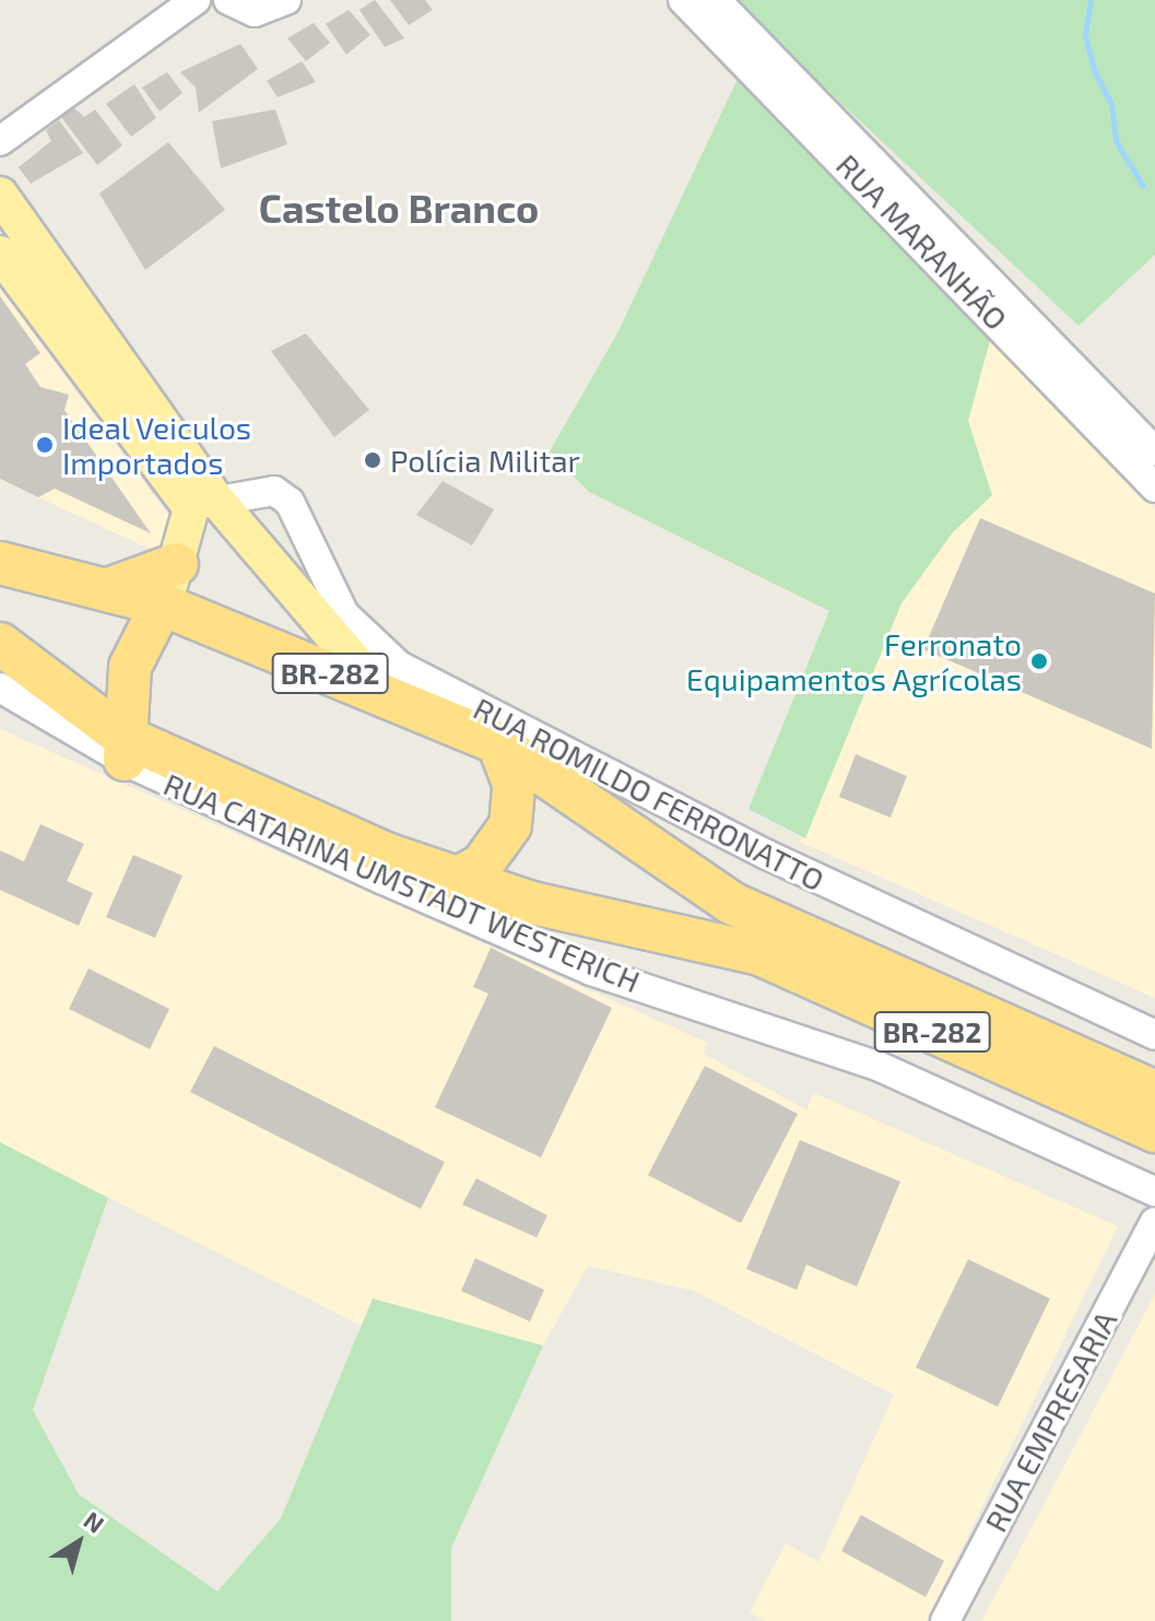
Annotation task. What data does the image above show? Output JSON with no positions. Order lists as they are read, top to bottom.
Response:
{
  "streets": {
    "highway": ["BR-282"],
    "street": [
      "RUA MARANHÃO",
      "RUA ROMILDO FERRONATTO",
      "RUA CATARINA UMSTADT WESTERICH",
      "RUA EMPRESARIA"
    ]
  },
  "crossings": [
    ["BR-282", "RUA CATARINA UMSTADT WESTERICH"]
  ],
  "districts": ["Castelo Branco"],
  "places": ["Ideal Veiculos Importados", "Polícia Militar", "Ferronato Equipamentos Agrícolas"],
  "north": "top right"
}
